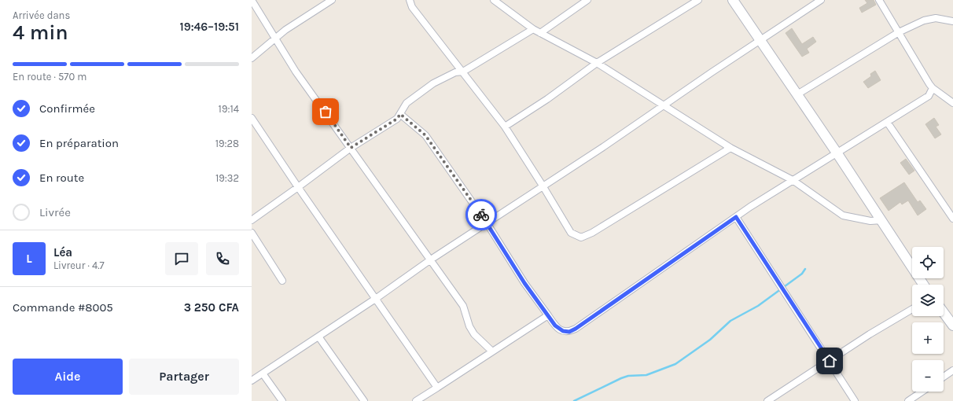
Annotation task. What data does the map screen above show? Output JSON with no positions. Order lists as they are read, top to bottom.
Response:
{
  "page": {
    "heading": ["4 min", "Arrivée dans", "19:46–19:51"],
    "panel": [
      "Léa",
      "Livreur · 4.7",
      "Commande #8005",
      "3 250 CFA"
    ],
    "bar": "En route · 570 m",
    "list": [
      ["Confirmée", "19:14"],
      ["En préparation", "19:28"],
      ["En route", "19:32"],
      "Livrée"
    ],
    "round": "L",
    "map_buttons": ["+", "−"],
    "buttons": ["Aide", "Partager"]
  }
}
